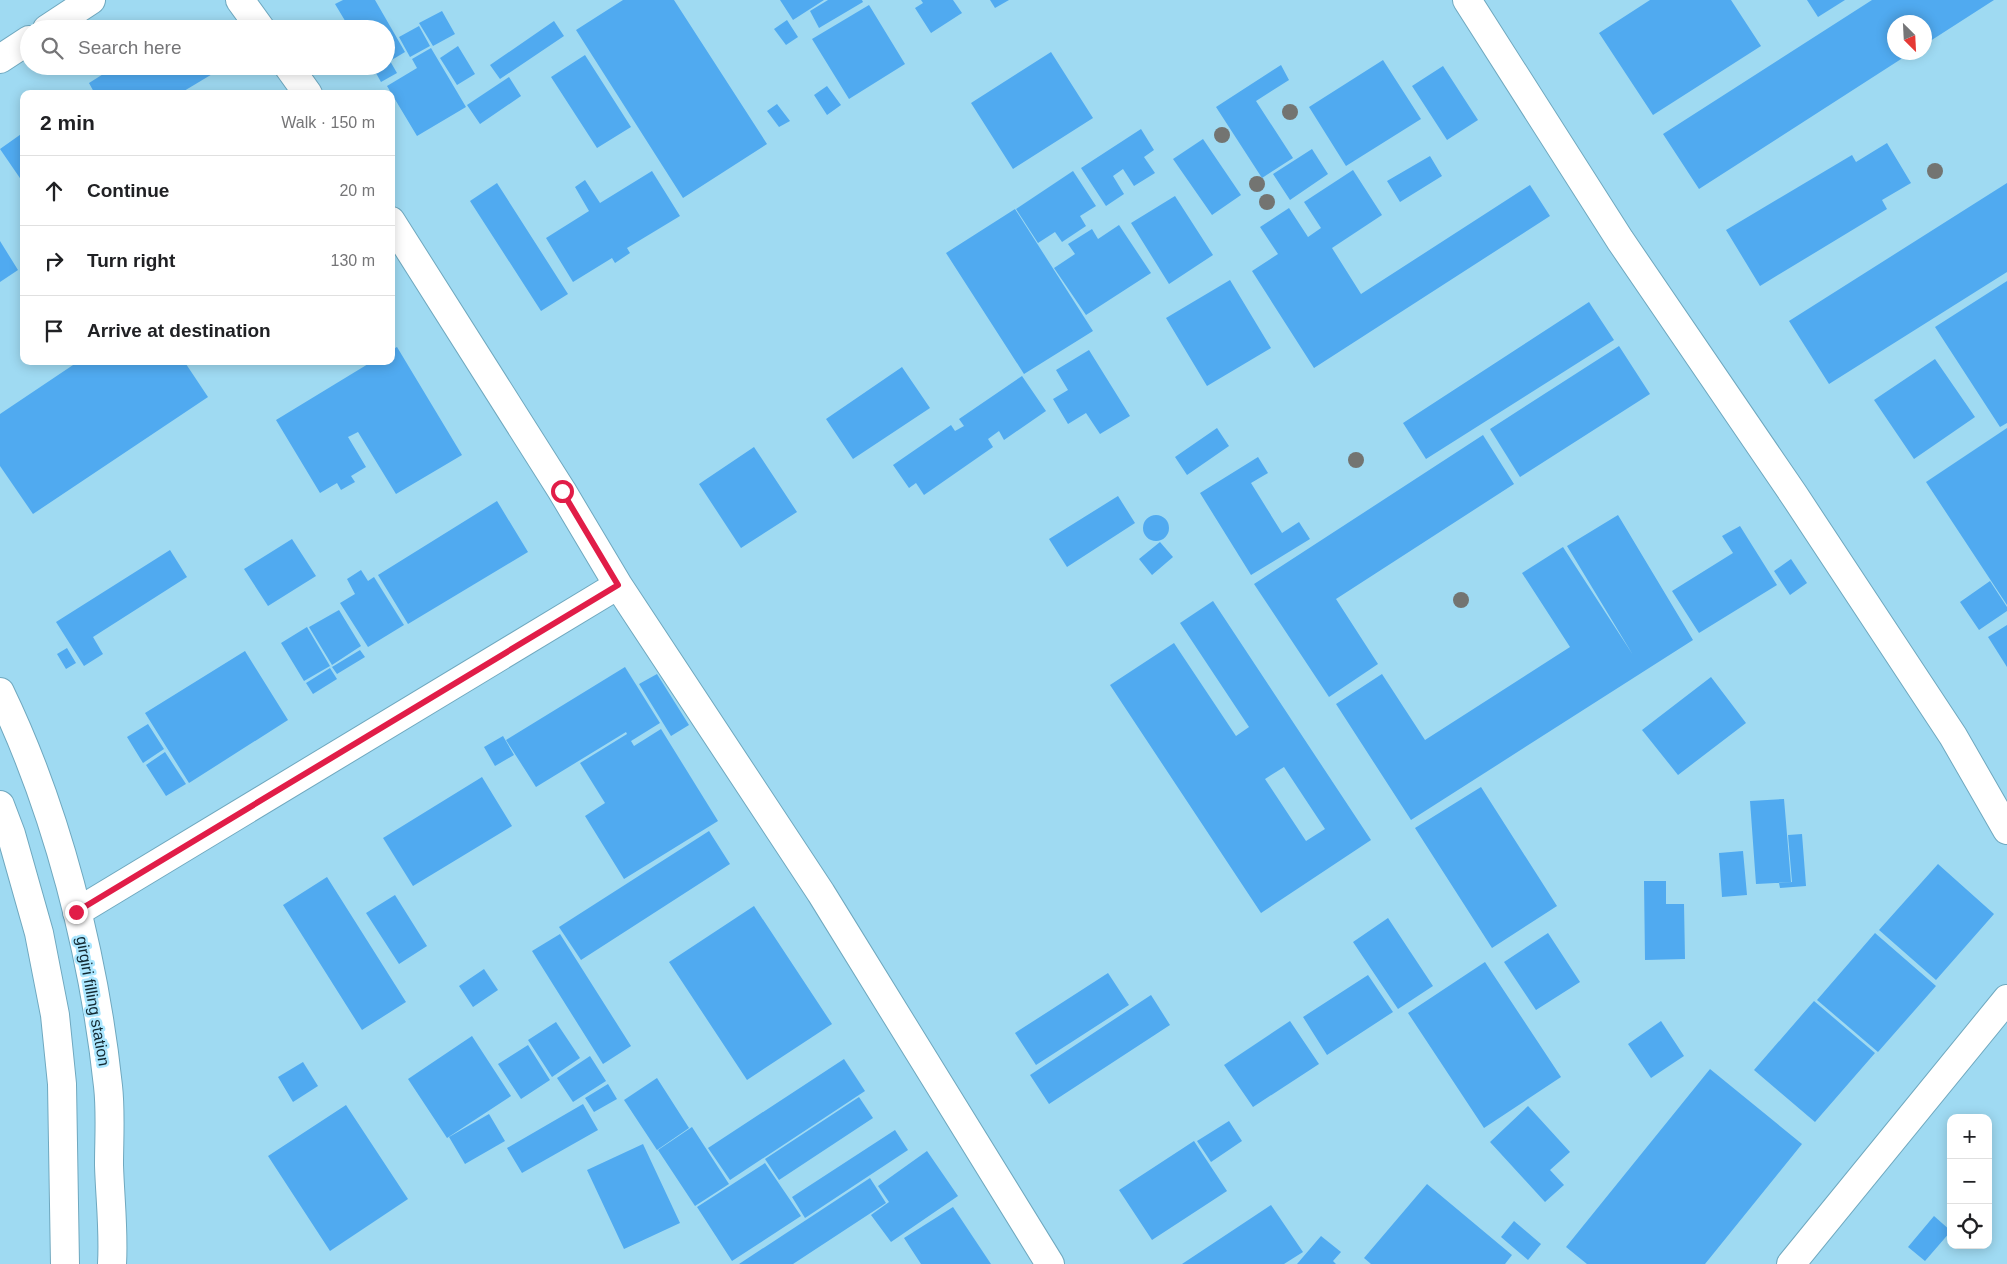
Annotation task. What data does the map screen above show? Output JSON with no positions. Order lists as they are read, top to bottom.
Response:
{
  "streets": {
    "main road": ["girgiri filling station"]
  },
  "north": "bottom right",
  "page": {
    "search": "Search here",
    "heading": ["2 min", "Walk · 150 m"],
    "list": [
      ["Continue", "20 m"],
      ["Turn right", "130 m"],
      "Arrive at destination"
    ],
    "map_buttons": ["+", "−"]
  }
}
